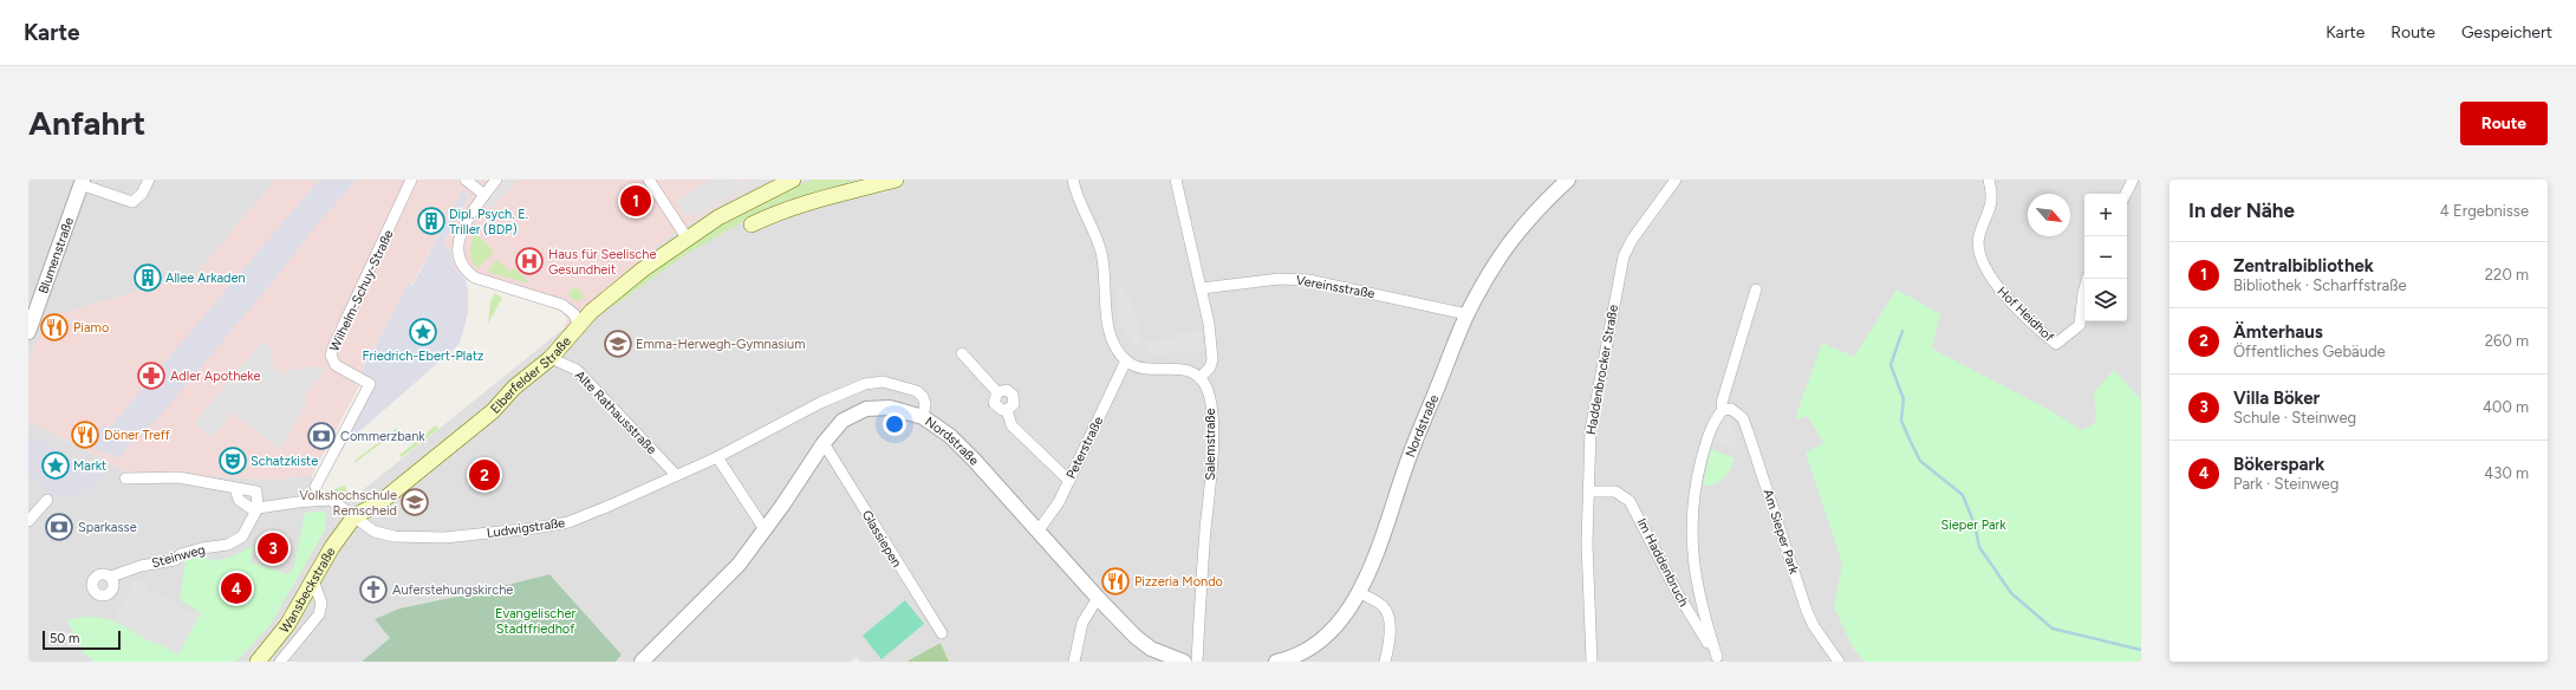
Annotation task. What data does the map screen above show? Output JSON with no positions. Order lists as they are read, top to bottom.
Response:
{
  "streets": {
    "main road": ["Elberfelder Straße", "Wansbeckstraße"],
    "street": [
      "Blumenstraße",
      "Vereinsstraße",
      "Wilhelm-Schuy-Straße",
      "Hof Heidhof",
      "Haddenbrocker Straße",
      "Alte Rathausstraße",
      "Nordstraße",
      "Salemstraße",
      "Peterstraße",
      "Ludwigstraße",
      "Am Sieper Park",
      "Glassiepen",
      "Steinweg",
      "Im Haddenbruch"
    ]
  },
  "crossings": [
    ["Vereinsstraße", "Nordstraße"],
    ["Haddenbrocker Straße", "Im Haddenbruch"],
    ["Elberfelder Straße", "Alte Rathausstraße"],
    ["Elberfelder Straße", "Ludwigstraße"],
    ["Elberfelder Straße", "Wansbeckstraße"],
    ["Alte Rathausstraße", "Ludwigstraße"],
    ["Nordstraße", "Peterstraße"],
    ["Nordstraße", "Ludwigstraße"],
    ["Nordstraße", "Glassiepen"],
    ["Ludwigstraße", "Wansbeckstraße"]
  ],
  "parks": ["Sieper Park", "Evangelischer Stadtfriedhof"],
  "places": {
    "building": ["Dipl. Psych. E. Triller (BDP)", "Allee Arkaden"],
    "hospital": ["Haus für Seelische Gesundheit"],
    "restaurant": ["Piamo", "Döner Treff", "Pizzeria Mondo"],
    "place": ["Friedrich-Ebert-Platz", "Markt"],
    "school or university": ["Emma-Herwegh-Gymnasium", "Volkshochschule Remscheid"],
    "pharmacy": ["Adler Apotheke"],
    "bank": ["Commerzbank", "Sparkasse"],
    "theatre": ["Schatzkiste"],
    "church": ["Auferstehungskirche"]
  },
  "scale_bar": "50 m",
  "north": "bottom right",
  "page": {
    "header": "Karte",
    "nav": ["Karte", "Route", "Gespeichert"],
    "buttons": "Route",
    "title": "Anfahrt",
    "heading": ["In der Nähe", "4 Ergebnisse"],
    "pins": [
      "1",
      "2",
      "3",
      "4"
    ],
    "map_buttons": ["+", "−"],
    "list": [
      {
        "mark": "1",
        "name": "Zentralbibliothek",
        "note": "Bibliothek · Scharffstraße",
        "value": "220 m"
      },
      {
        "mark": "2",
        "name": "Ämterhaus",
        "note": "Öffentliches Gebäude",
        "value": "260 m"
      },
      {
        "mark": "3",
        "name": "Villa Böker",
        "note": "Schule · Steinweg",
        "value": "400 m"
      },
      {
        "mark": "4",
        "name": "Bökerspark",
        "note": "Park · Steinweg",
        "value": "430 m"
      }
    ],
    "scale": "50 m"
  }
}
